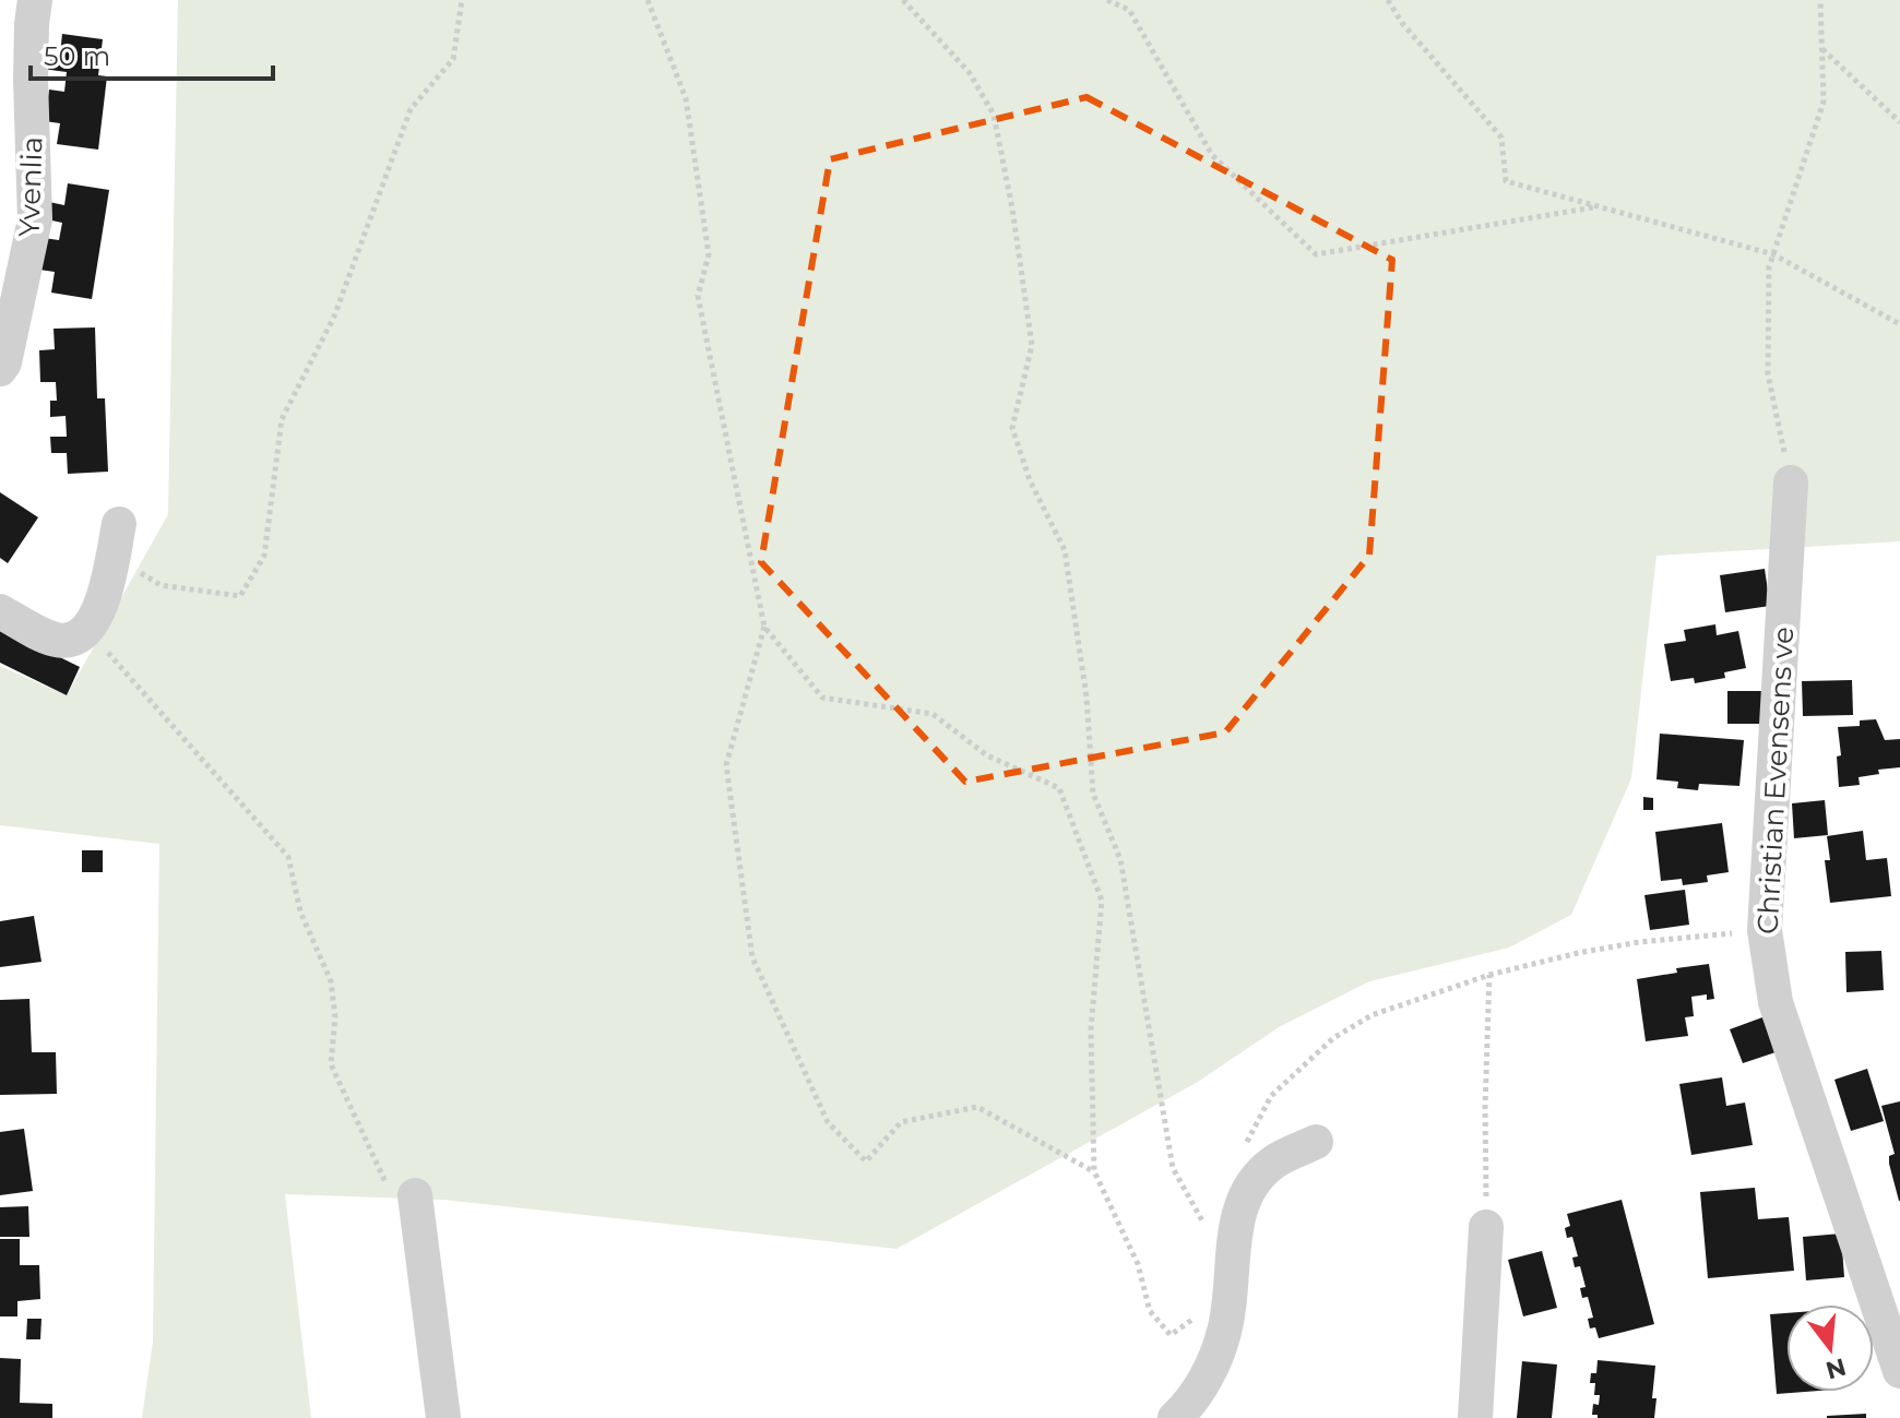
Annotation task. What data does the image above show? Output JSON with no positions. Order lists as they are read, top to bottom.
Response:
{
  "streets": {
    "street": ["Yvenlia", "Christian Evensens ve"]
  },
  "scale_bar": "50 m",
  "north": "bottom"
}
